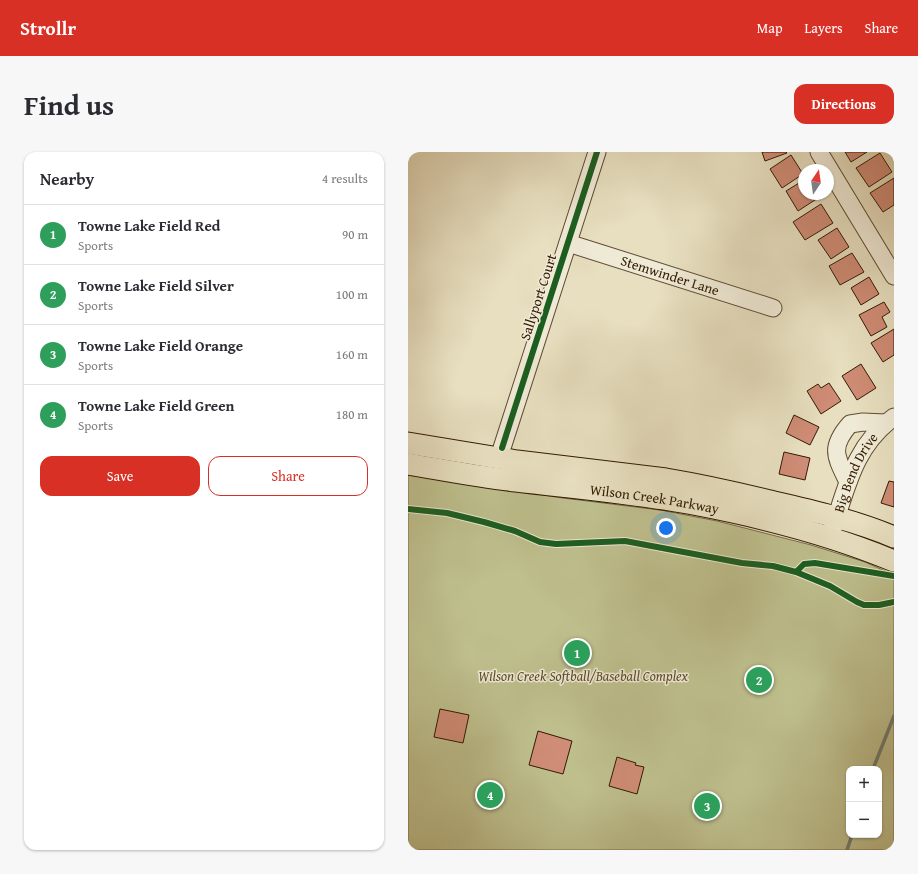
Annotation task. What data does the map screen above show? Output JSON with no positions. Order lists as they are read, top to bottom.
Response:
{
  "streets": {
    "main road": ["Wilson Creek Parkway"],
    "street": ["Stemwinder Lane", "Sallyport Court", "Big Bend Drive"]
  },
  "crossings": [
    ["Stemwinder Lane", "Sallyport Court"],
    ["Big Bend Drive", "Wilson Creek Parkway"]
  ],
  "parks": ["Wilson Creek Softball/Baseball Complex"],
  "north": "top",
  "page": {
    "header": "Strollr",
    "nav": ["Map", "Layers", "Share"],
    "title": "Find us",
    "buttons": [
      "Directions",
      ["Save", "Share"]
    ],
    "heading": ["Nearby", "4 results"],
    "list": [
      {
        "mark": "1",
        "name": "Towne Lake Field Red",
        "note": "Sports",
        "value": "90 m"
      },
      {
        "mark": "2",
        "name": "Towne Lake Field Silver",
        "note": "Sports",
        "value": "100 m"
      },
      {
        "mark": "3",
        "name": "Towne Lake Field Orange",
        "note": "Sports",
        "value": "160 m"
      },
      {
        "mark": "4",
        "name": "Towne Lake Field Green",
        "note": "Sports",
        "value": "180 m"
      }
    ],
    "pins": [
      "1",
      "2",
      "4",
      "3"
    ],
    "map_buttons": ["+", "−"]
  }
}
